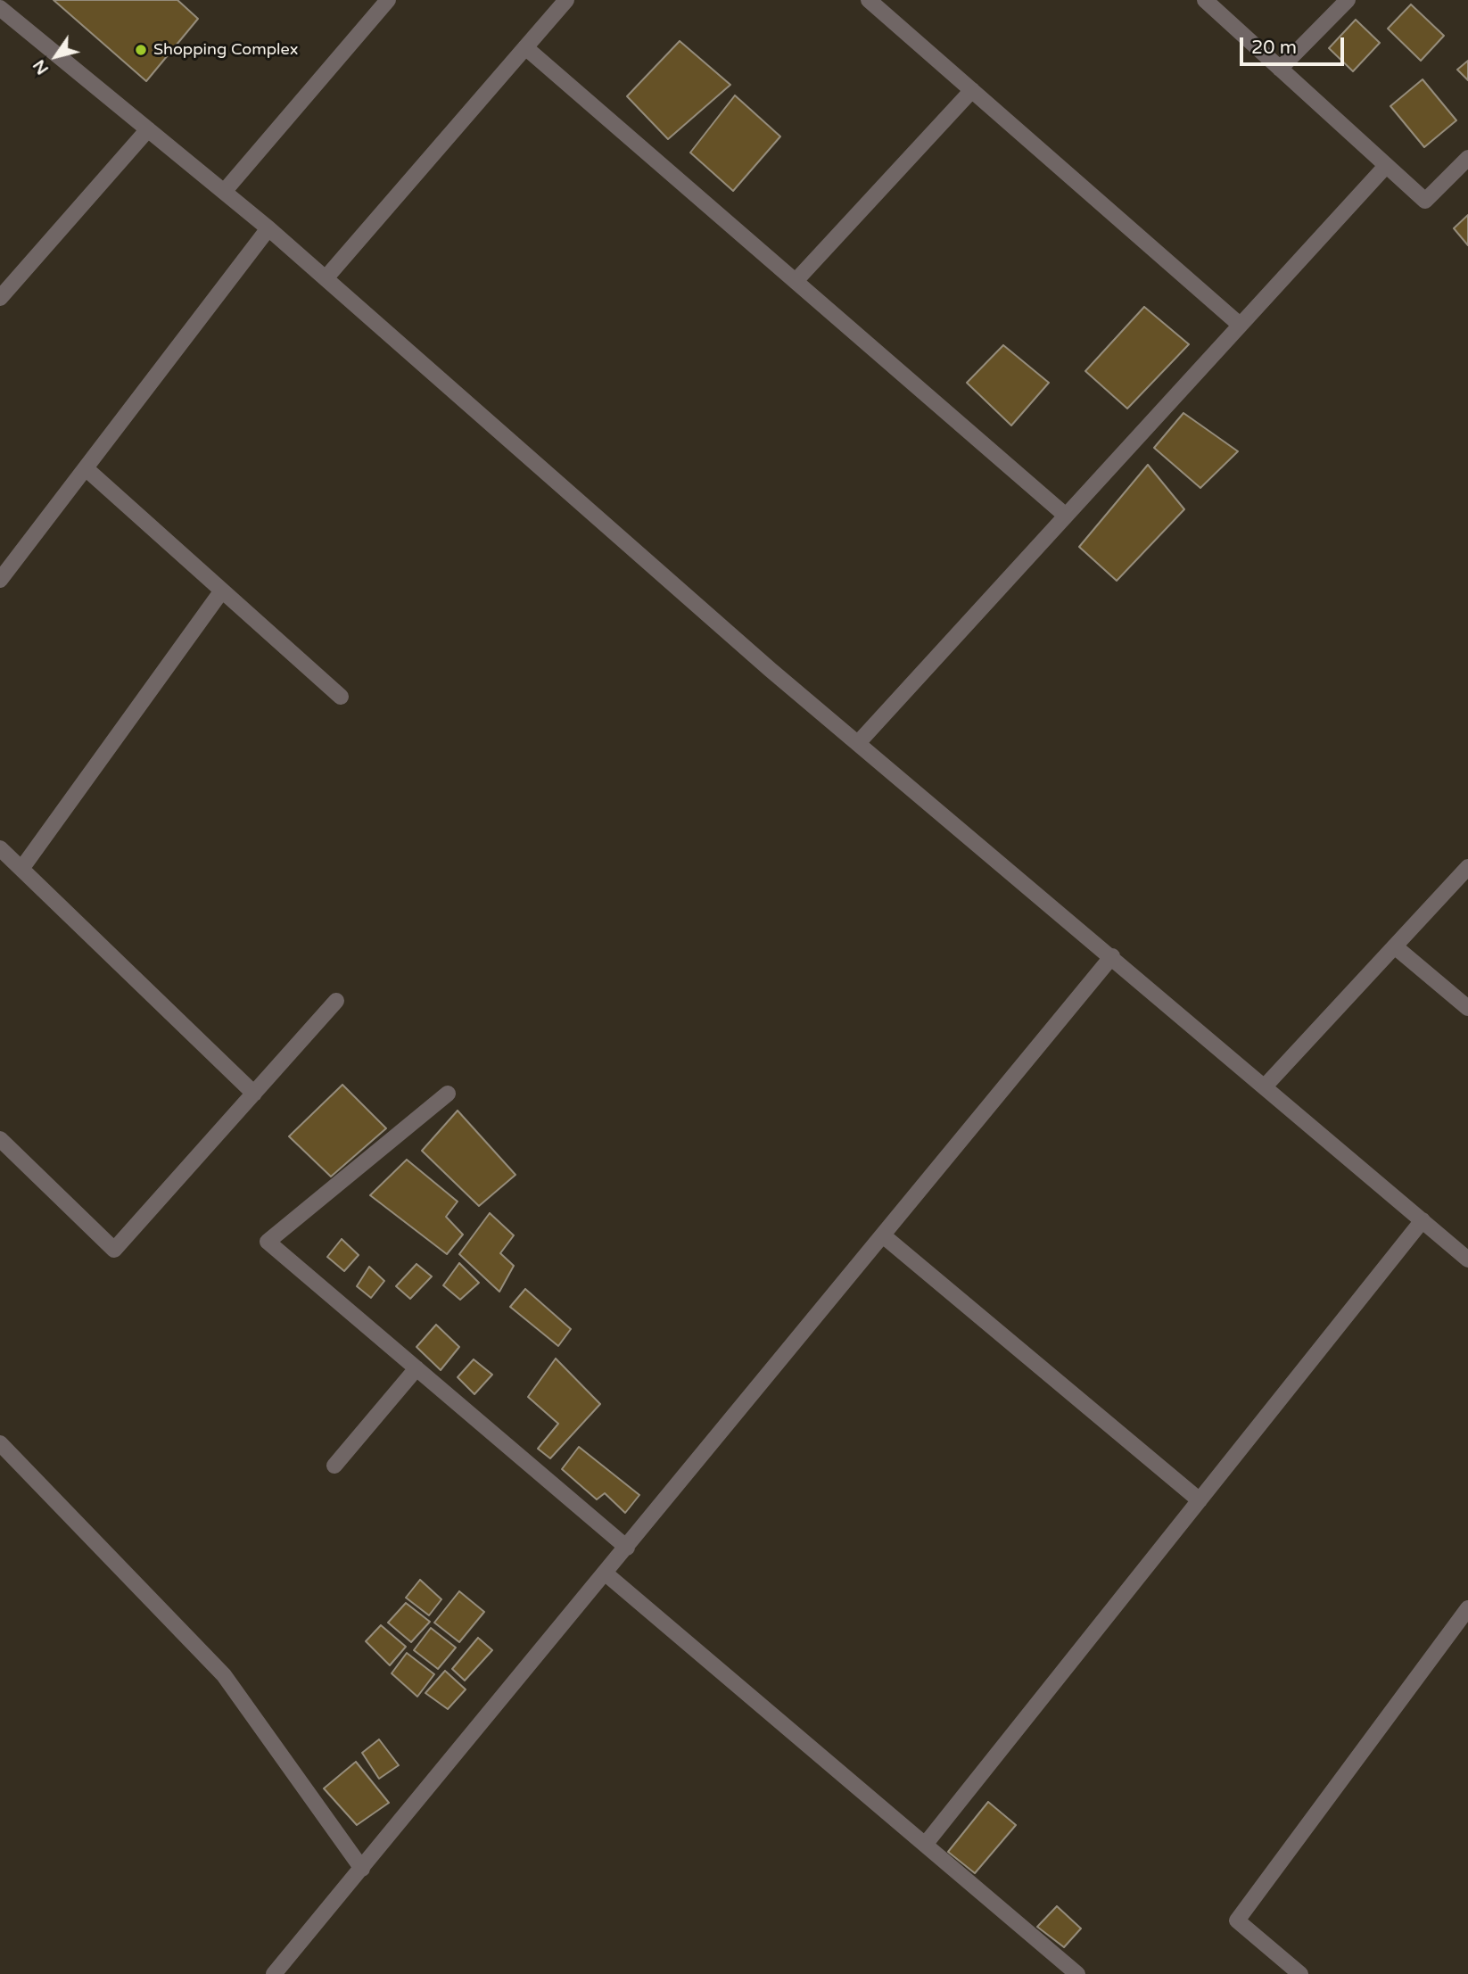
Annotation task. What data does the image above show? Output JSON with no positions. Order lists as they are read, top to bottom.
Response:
{
  "places": ["Shopping Complex"],
  "scale_bar": "20 m",
  "north": "bottom left"
}
